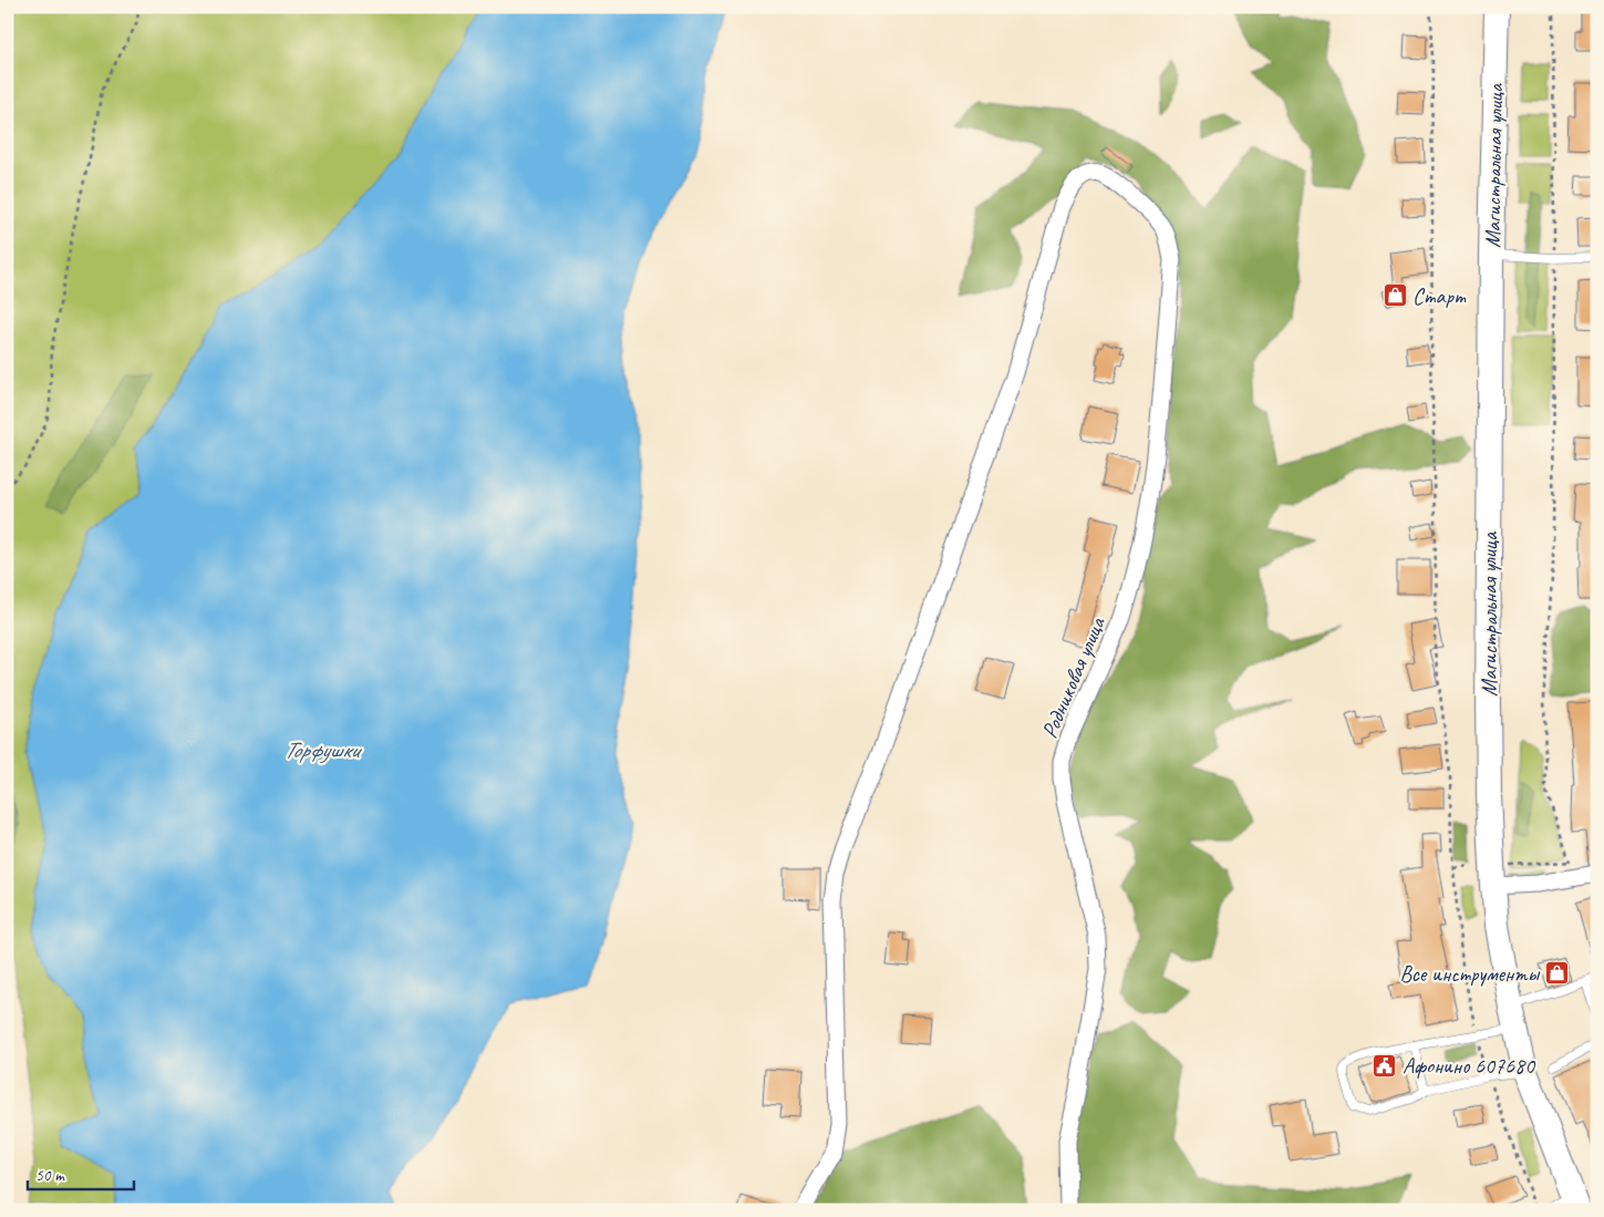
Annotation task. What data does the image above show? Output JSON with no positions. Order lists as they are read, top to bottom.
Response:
{
  "streets": {
    "main road": ["Магистральная улица"],
    "street": ["Родниковая улица"]
  },
  "water": ["Торфушки"],
  "places": {
    "shop": ["Старт", "Все инструменты"],
    "public building": ["Афонино 607680"]
  },
  "scale_bar": "50 m"
}
